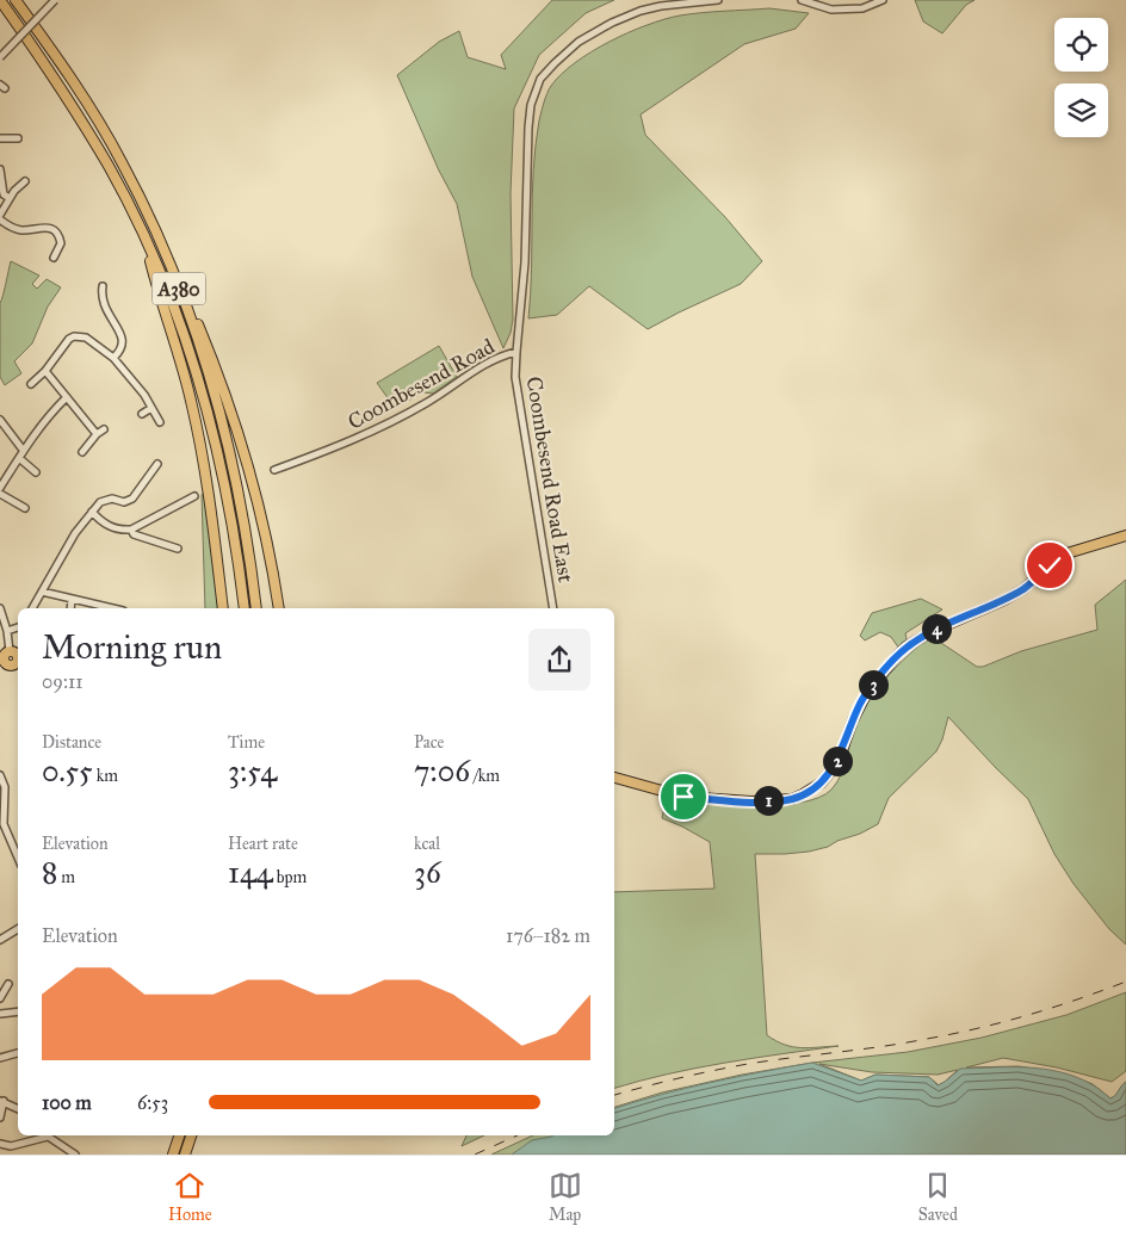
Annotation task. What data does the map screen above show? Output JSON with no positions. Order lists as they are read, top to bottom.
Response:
{
  "streets": {
    "main road": ["A380"],
    "street": ["Coombesend Road", "Coombesend Road East"]
  },
  "crossings": [
    ["Coombesend Road", "Coombesend Road East"]
  ],
  "page": {
    "heading": ["Morning run", "09:11"],
    "pins": [
      "4",
      "3",
      "2",
      "1"
    ],
    "stats": [
      ["Distance", "0.55 km"],
      ["Time", "3:54"],
      ["Pace", "7:06 /km"],
      ["Elevation", "8 m"],
      ["Heart rate", "144 bpm"],
      ["kcal", "36"]
    ],
    "chart": ["Elevation", "176–182 m"],
    "list": [
      {
        "name": "100 m",
        "note": "6:53"
      }
    ],
    "tabs": ["Home", "Map", "Saved"]
  }
}
